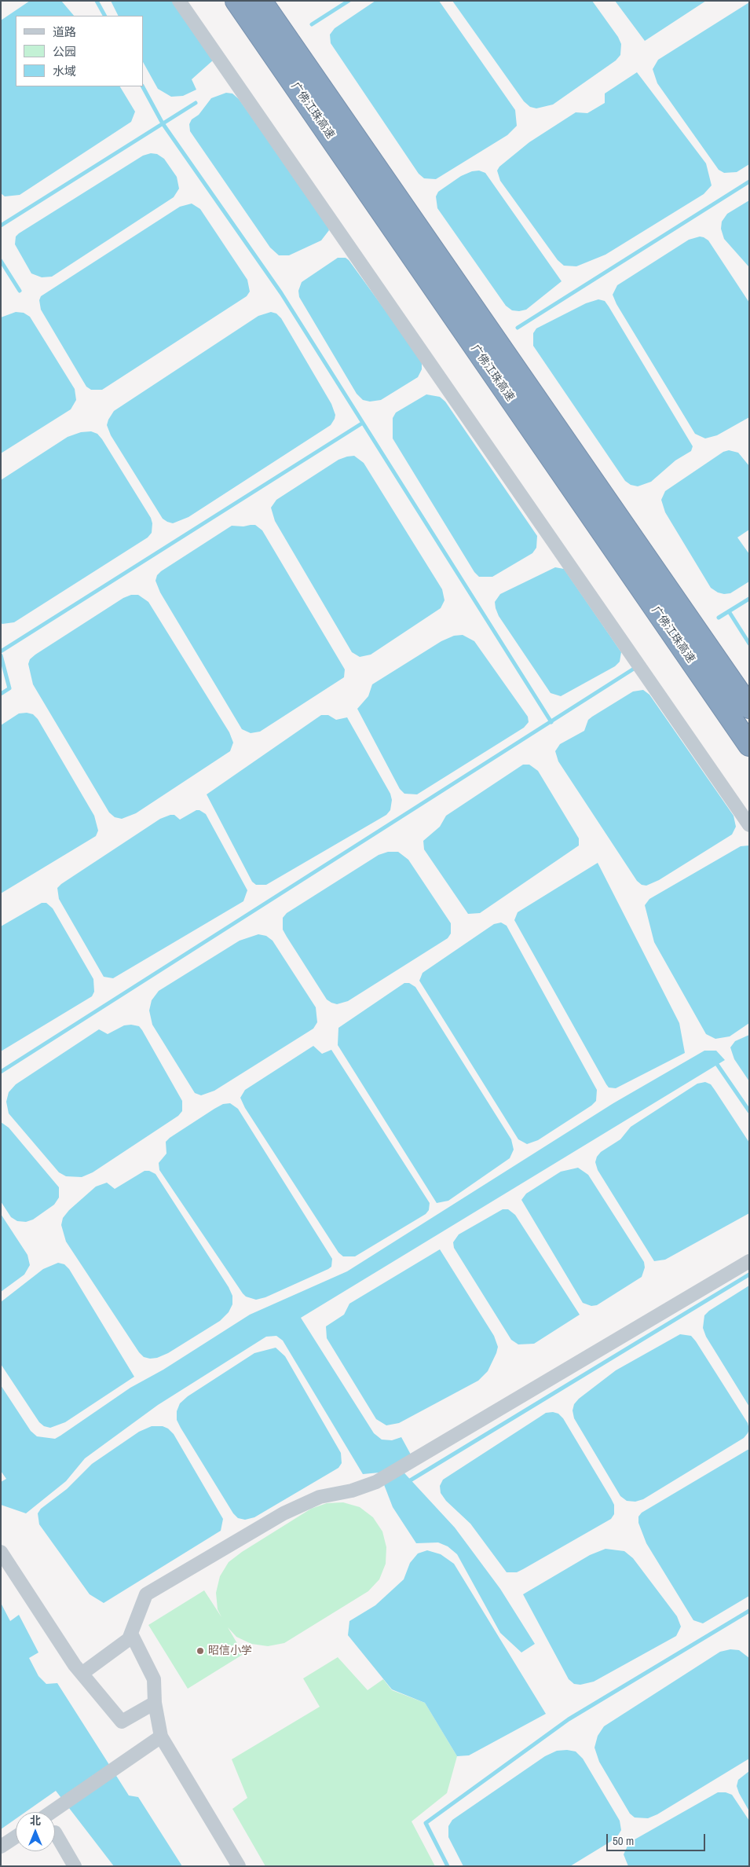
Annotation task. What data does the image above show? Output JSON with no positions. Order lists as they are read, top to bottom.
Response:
{
  "streets": {
    "highway": ["广佛江珠高速"]
  },
  "places": ["昭信小学"],
  "legend": ["道路", "公园", "水域"],
  "scale_bar": "50 m",
  "north": "top"
}
